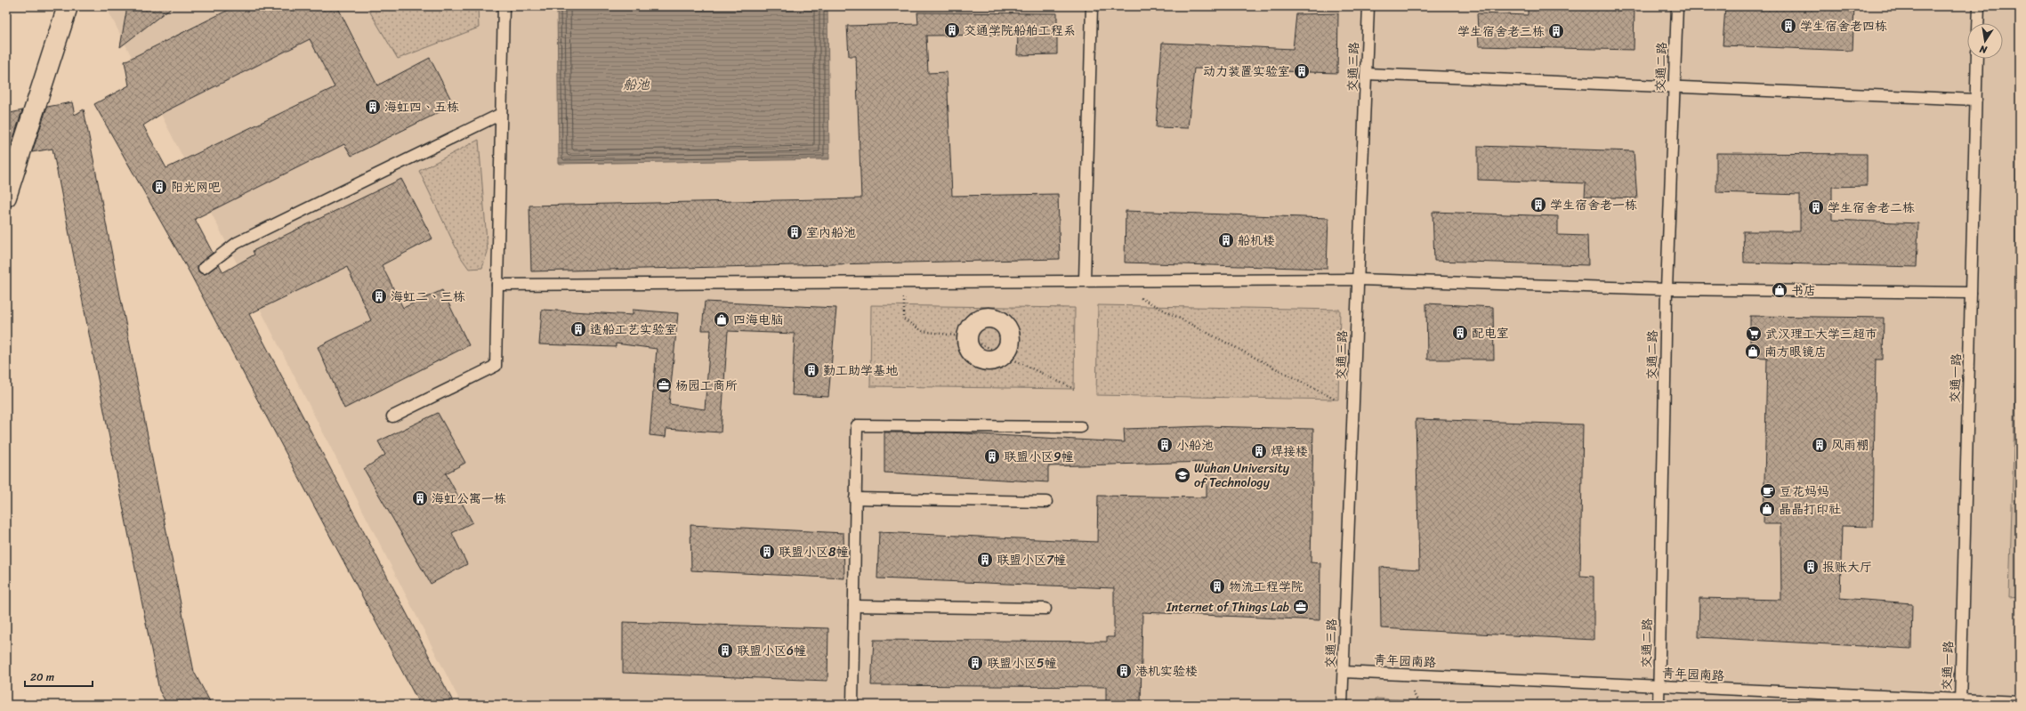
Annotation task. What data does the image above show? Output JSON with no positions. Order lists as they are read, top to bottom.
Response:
{
  "streets": {
    "lane": [
      "交通三路",
      "交通二路",
      "交通一路",
      "青年园南路"
    ]
  },
  "crossings": [
    ["交通三路", "青年园南路"],
    ["交通二路", "青年园南路"],
    ["交通一路", "青年园南路"]
  ],
  "water": ["船池"],
  "places": {
    "building": [
      "学生宿舍老四栋",
      "交通学院船舶工程系",
      "学生宿舍老三栋",
      "动力装置实验室",
      "海虹四、五栋",
      "阳光网吧",
      "学生宿舍老一栋",
      "学生宿舍老二栋",
      "室内船池",
      "船机楼",
      "海虹二、三栋",
      "造船工艺实验室",
      "配电室",
      "勤工助学基地",
      "小船池",
      "风雨棚",
      "焊接楼",
      "联盟小区9幢",
      "海虹公寓一栋",
      "联盟小区8幢",
      "联盟小区7幢",
      "报账大厅",
      "物流工程学院",
      "联盟小区6幢",
      "联盟小区5幢",
      "港机实验楼"
    ],
    "shop": [
      "书店",
      "四海电脑",
      "南方眼镜店",
      "晶晶打印社"
    ],
    "supermarket": ["武汉理工大学三超市"],
    "office": ["杨园工商所", "Internet of Things Lab"],
    "school or university": ["Wuhan University of Technology"],
    "cafe": ["豆花妈妈"]
  },
  "scale_bar": "20 m",
  "north": "bottom"
}
